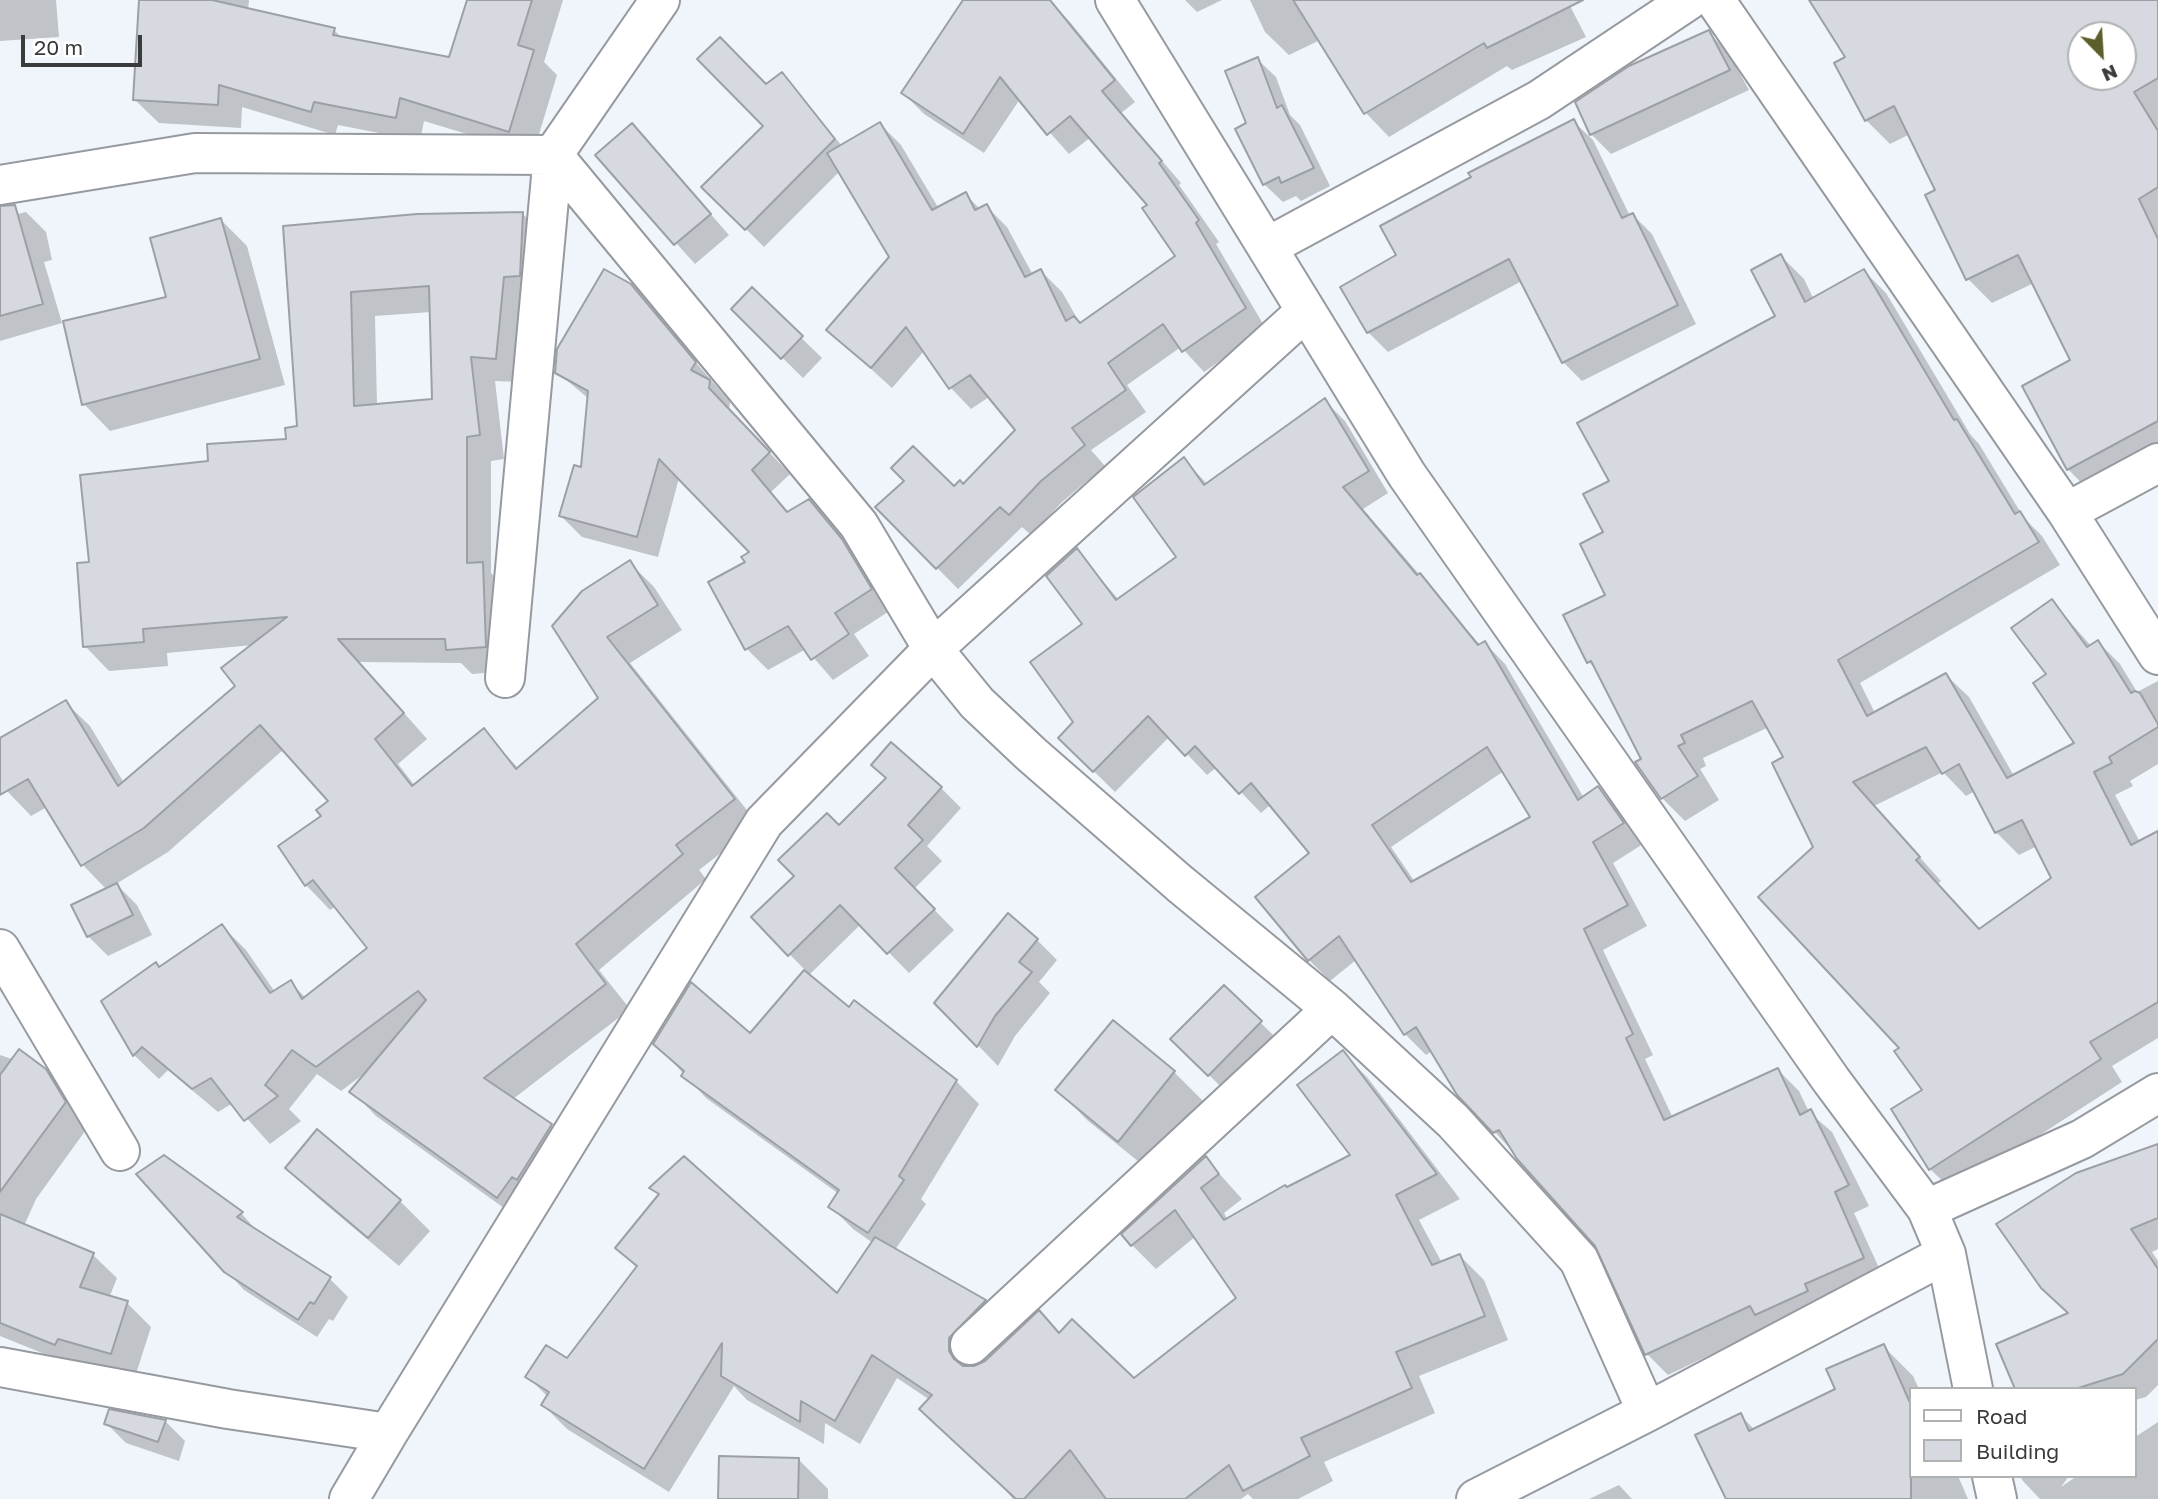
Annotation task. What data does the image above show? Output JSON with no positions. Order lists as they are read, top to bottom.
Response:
{
  "legend": ["Road", "Building"],
  "scale_bar": "20 m",
  "north": "bottom right"
}
